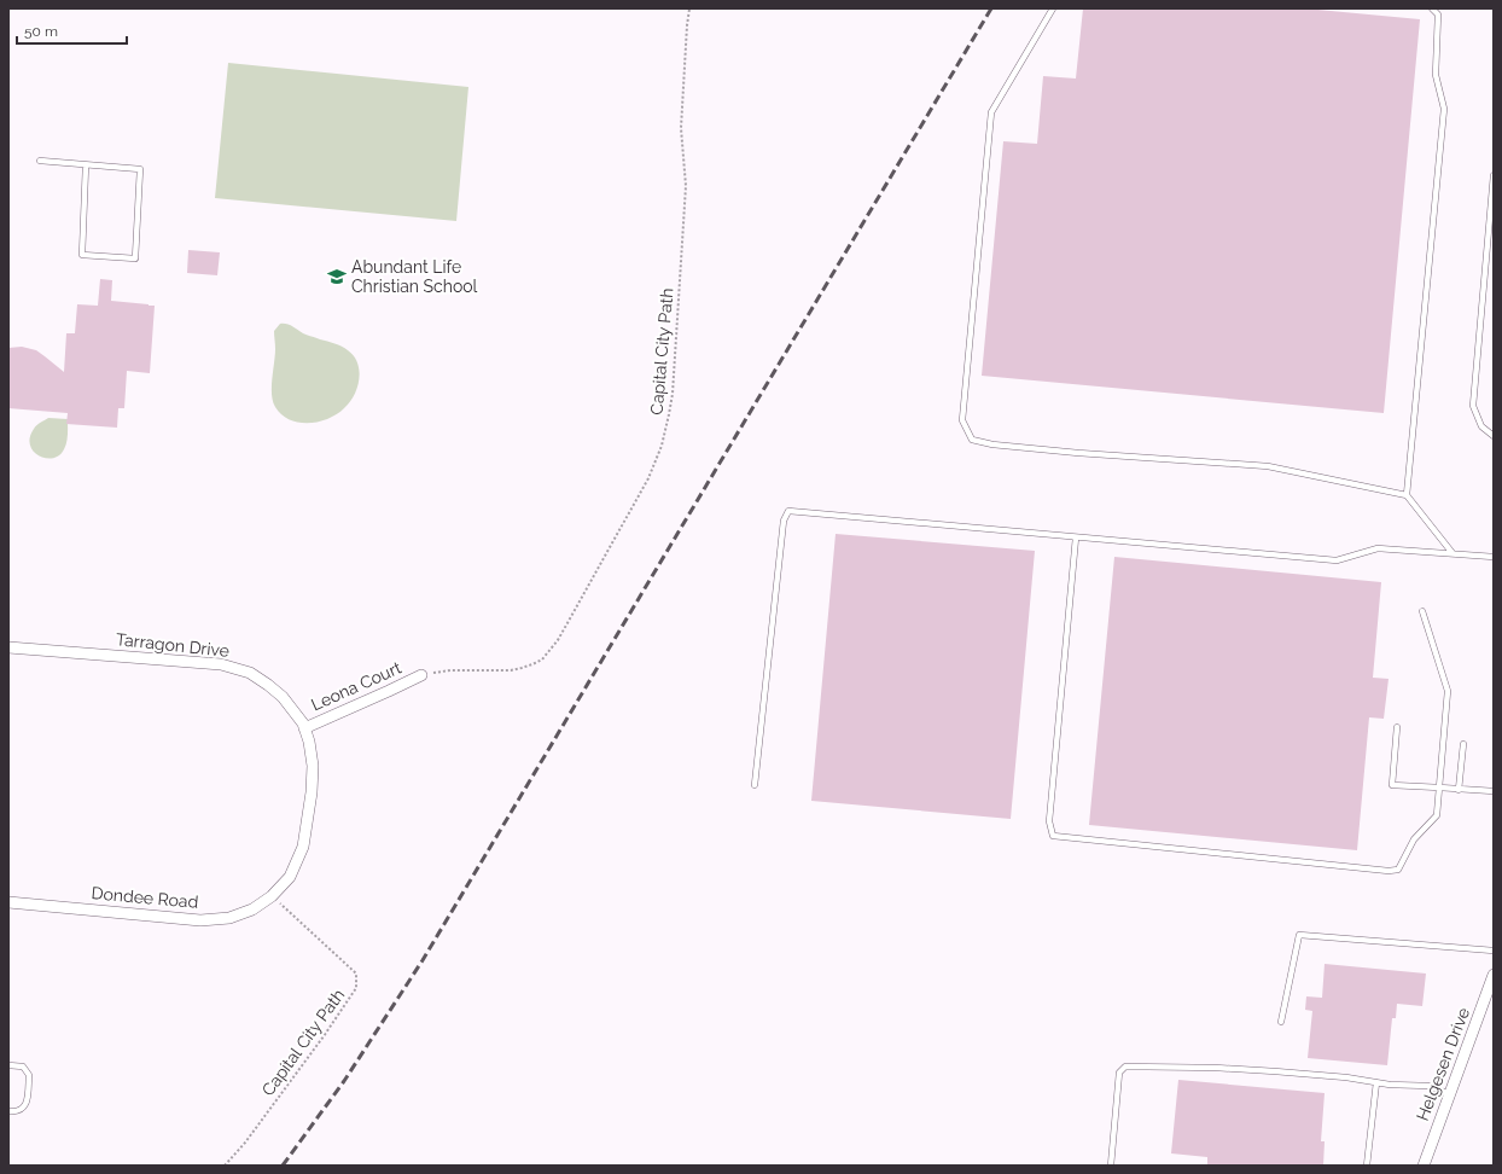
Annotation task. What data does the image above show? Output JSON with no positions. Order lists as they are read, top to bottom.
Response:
{
  "streets": {
    "street": [
      "Tarragon Drive",
      "Leona Court",
      "Dondee Road",
      "Helgesen Drive"
    ],
    "path": ["Capital City Path"]
  },
  "crossings": [
    ["Capital City Path", "Tarragon Drive"],
    ["Capital City Path", "Leona Court"],
    ["Capital City Path", "Dondee Road"],
    ["Tarragon Drive", "Leona Court"],
    ["Tarragon Drive", "Dondee Road"]
  ],
  "places": {
    "school or university": ["Abundant Life Christian School"]
  },
  "scale_bar": "50 m"
}
